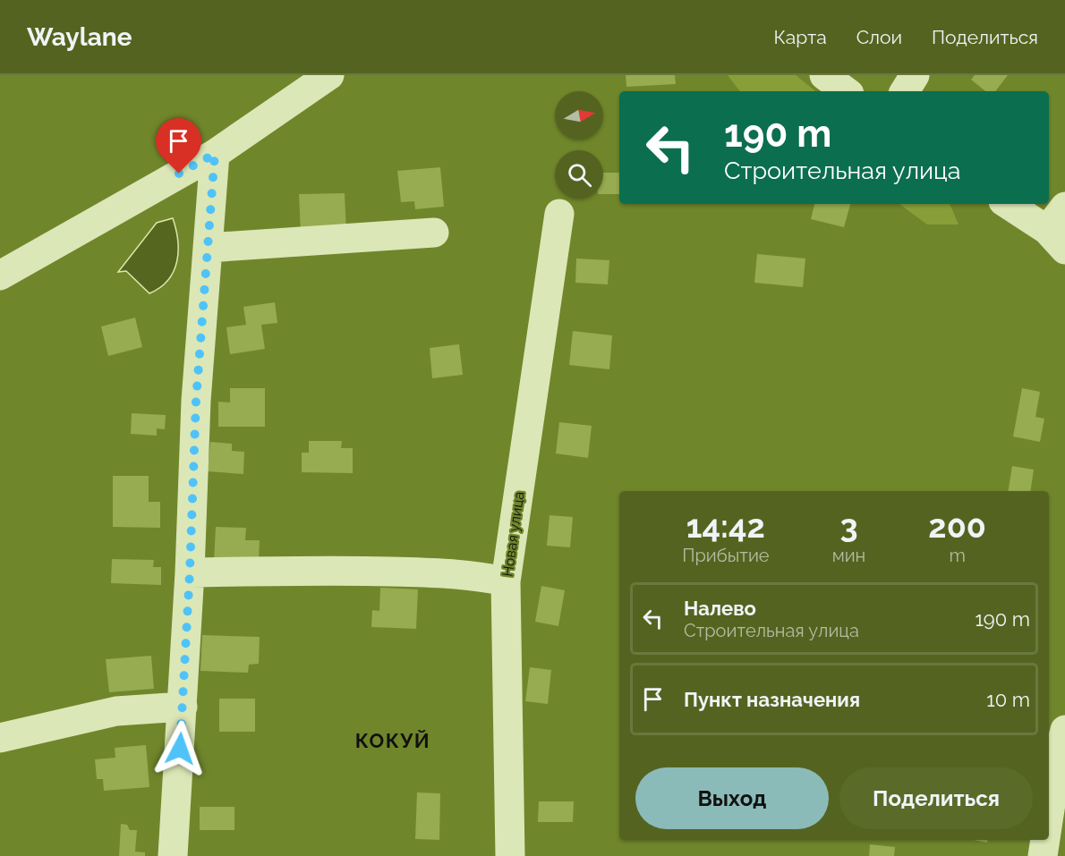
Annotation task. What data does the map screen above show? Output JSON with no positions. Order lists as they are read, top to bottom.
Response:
{
  "streets": {
    "street": ["Новая улица"]
  },
  "districts": ["КОКУЙ"],
  "north": "right",
  "page": {
    "header": "Waylane",
    "nav": ["Карта", "Слои", "Поделиться"],
    "turn": ["190 m", "Строительная улица"],
    "eta": [
      "14:42",
      "Прибытие",
      "3",
      "мин",
      "200",
      "m"
    ],
    "list": [
      {
        "name": "Налево",
        "note": "Строительная улица",
        "value": "190 m"
      },
      {
        "name": "Пункт назначения",
        "value": "10 m"
      }
    ],
    "buttons": ["Выход", "Поделиться"]
  }
}
